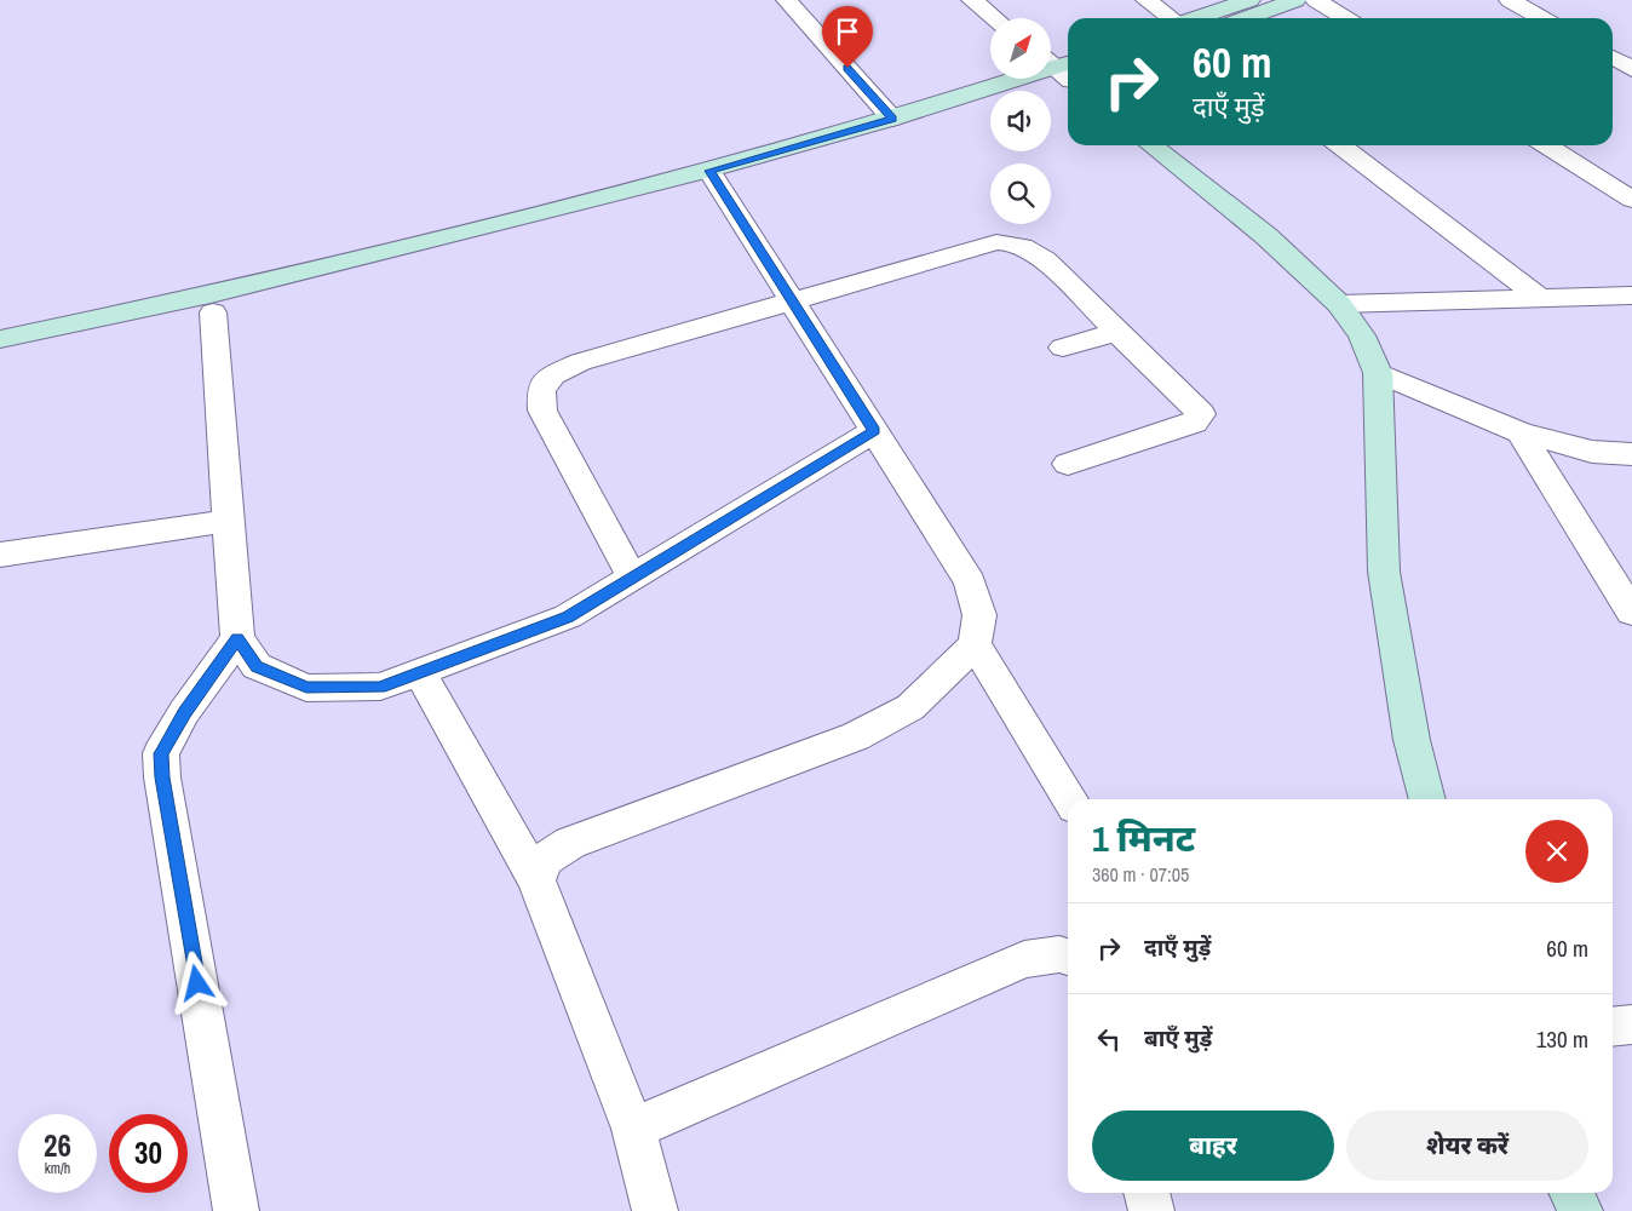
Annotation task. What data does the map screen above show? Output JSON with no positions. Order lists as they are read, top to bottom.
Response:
{
  "north": "top right",
  "page": {
    "turn": ["60 m", "दाएँ मुड़ें"],
    "heading": ["1 मिनट", "360 m · 07:05"],
    "list": [
      {
        "name": "दाएँ मुड़ें",
        "value": "60 m"
      },
      {
        "name": "बाएँ मुड़ें",
        "value": "130 m"
      }
    ],
    "buttons": ["बाहर", "शेयर करें"],
    "speed": "26 km/h",
    "limit": "30"
  }
}
